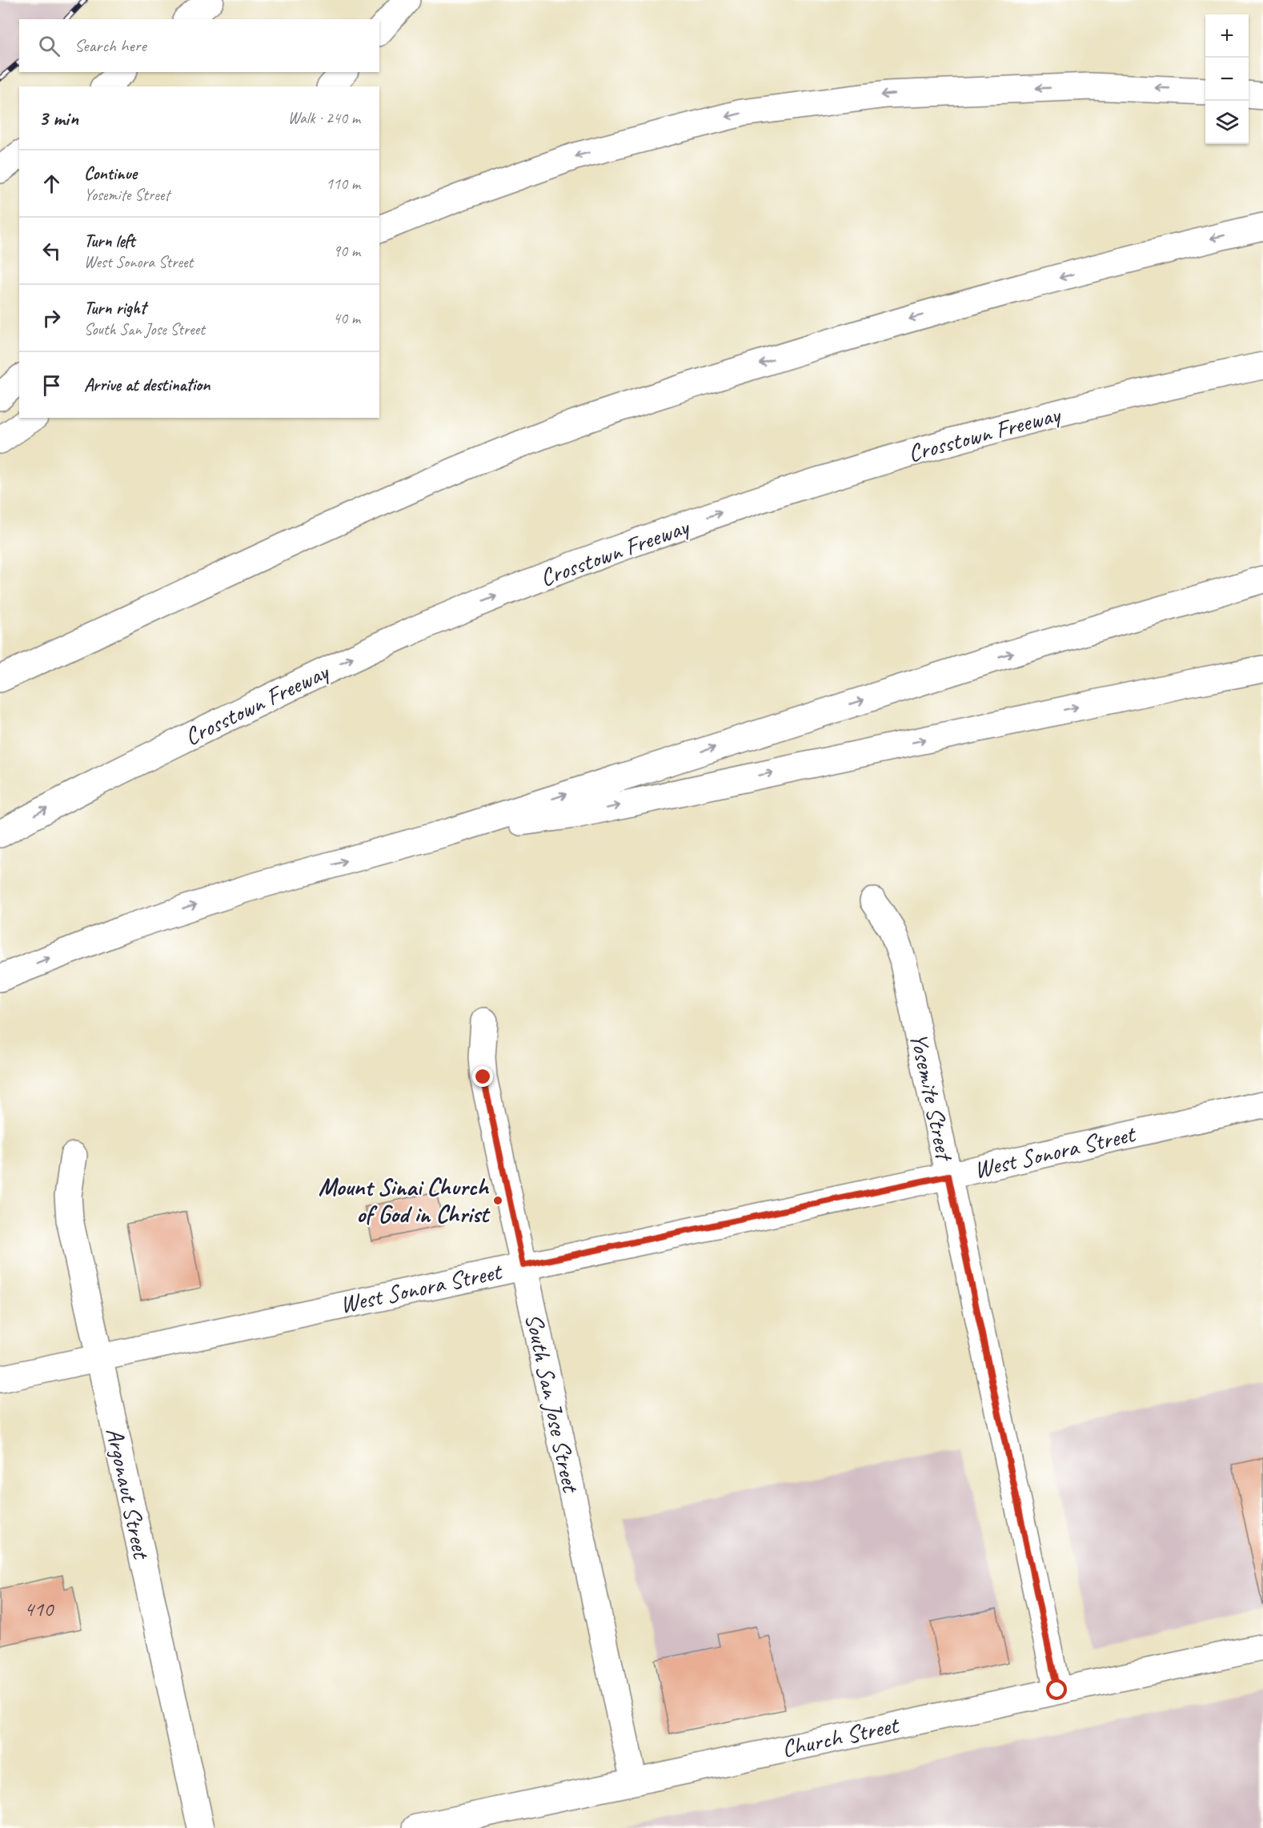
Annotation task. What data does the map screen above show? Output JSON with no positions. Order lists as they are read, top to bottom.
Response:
{
  "streets": {
    "main road": [
      "Crosstown Freeway",
      "Yosemite Street",
      "West Sonora Street",
      "South San Jose Street",
      "Argonaut Street",
      "Church Street"
    ]
  },
  "crossings": [
    ["Yosemite Street", "West Sonora Street"],
    ["Yosemite Street", "Church Street"],
    ["West Sonora Street", "South San Jose Street"],
    ["West Sonora Street", "Argonaut Street"],
    ["South San Jose Street", "Church Street"]
  ],
  "places": ["Mount Sinai Church of God in Christ"],
  "house_numbers": ["410"],
  "page": {
    "map_buttons": ["+", "−"],
    "search": "Search here",
    "heading": ["3 min", "Walk · 240 m"],
    "list": [
      ["Continue", "Yosemite Street", "110 m"],
      ["Turn left", "West Sonora Street", "90 m"],
      ["Turn right", "South San Jose Street", "40 m"],
      "Arrive at destination"
    ]
  }
}
